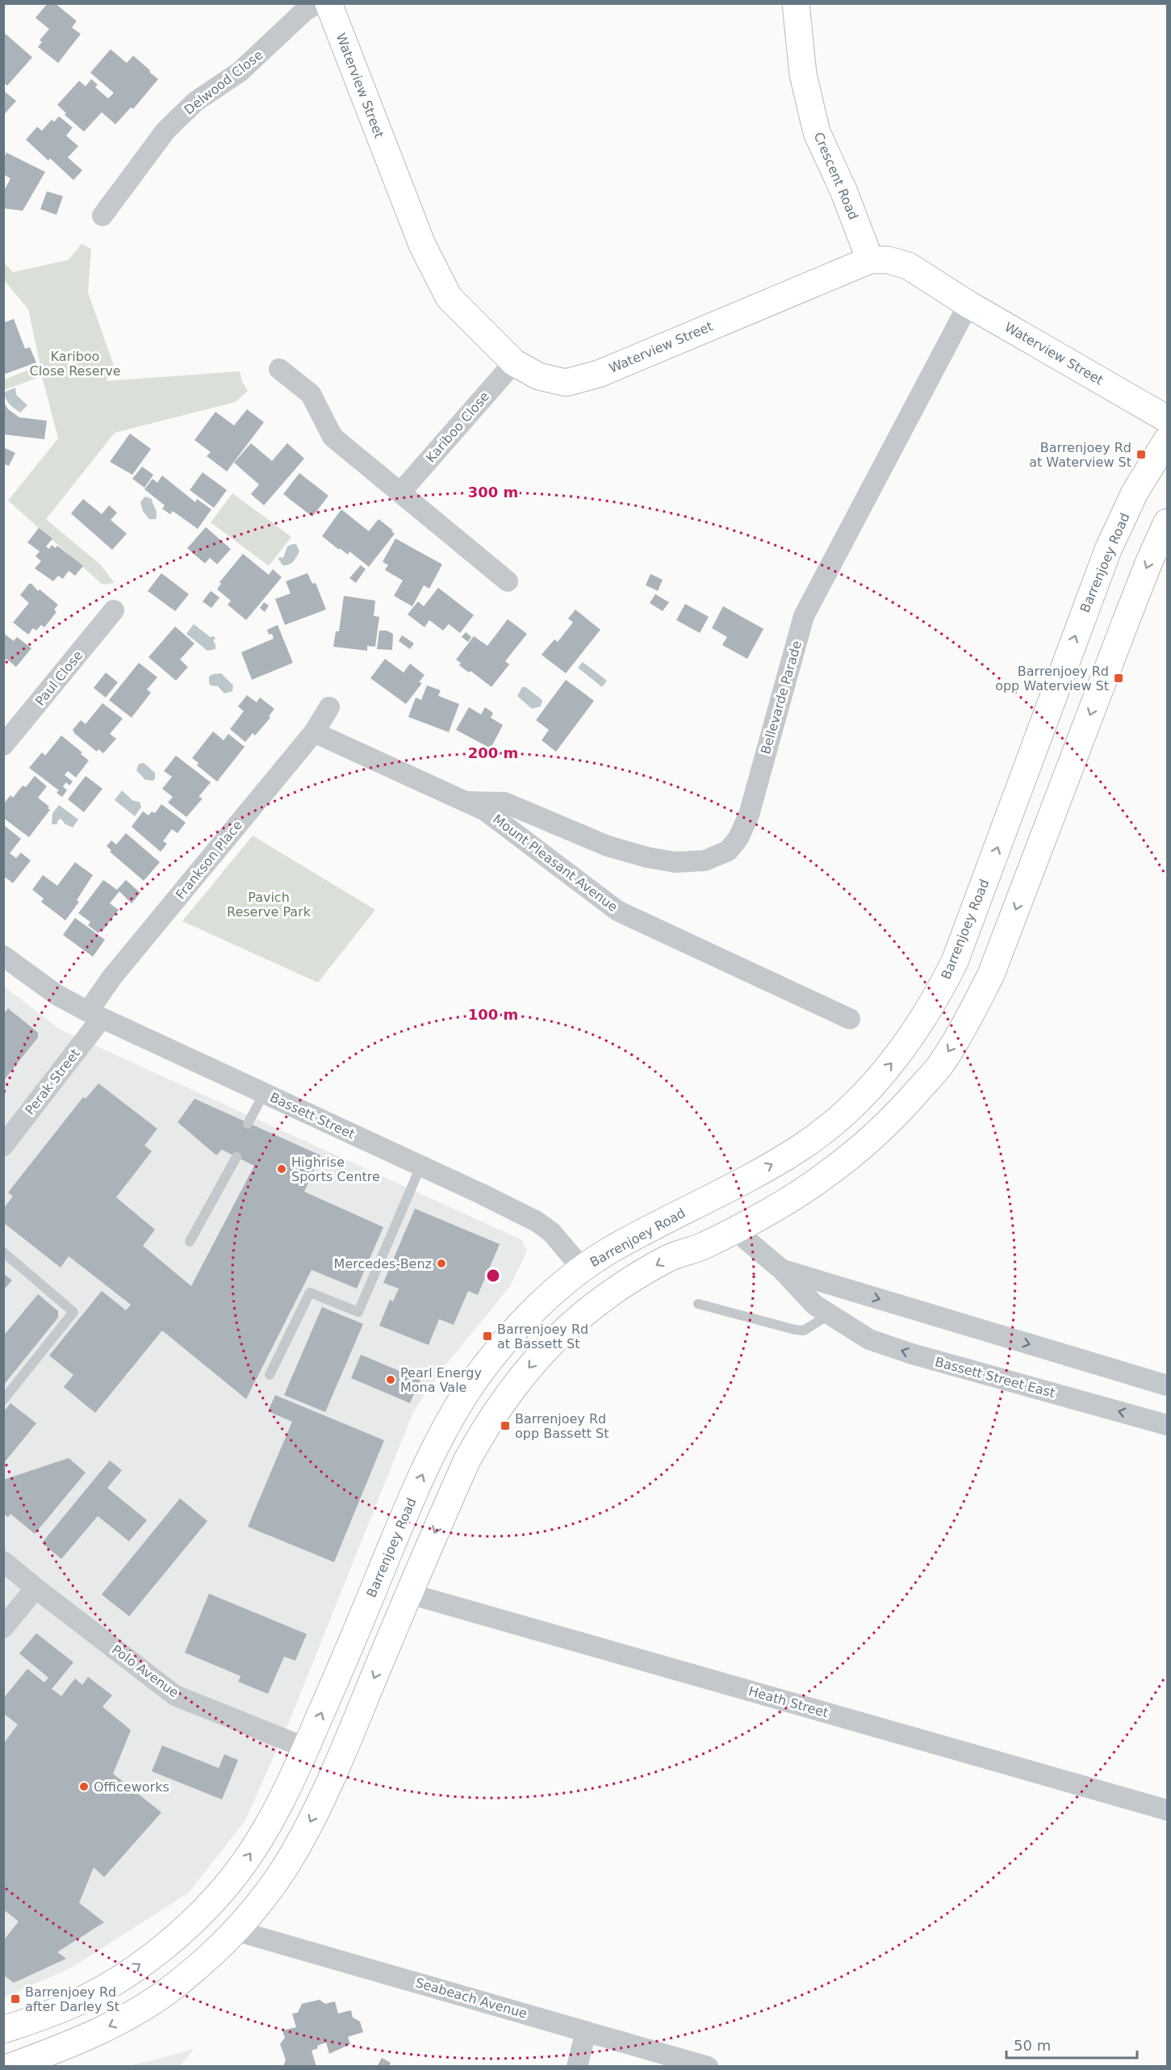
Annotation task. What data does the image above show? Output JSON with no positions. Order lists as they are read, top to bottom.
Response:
{
  "streets": {
    "main road": [
      "Waterview Street",
      "Crescent Road",
      "Barrenjoey Road",
      "Bassett Street",
      "Bassett Street East"
    ],
    "street": [
      "Delwood Close",
      "Kariboo Close",
      "Paul Close",
      "Bellevarde Parade",
      "Frankson Place",
      "Mount Pleasant Avenue",
      "Perak Street",
      "Polo Avenue",
      "Heath Street",
      "Seabeach Avenue"
    ]
  },
  "crossings": [
    ["Waterview Street", "Crescent Road"],
    ["Waterview Street", "Kariboo Close"],
    ["Waterview Street", "Bellevarde Parade"],
    ["Barrenjoey Road", "Bassett Street"],
    ["Barrenjoey Road", "Bassett Street East"],
    ["Barrenjoey Road", "Polo Avenue"],
    ["Bellevarde Parade", "Mount Pleasant Avenue"],
    ["Frankson Place", "Mount Pleasant Avenue"],
    ["Frankson Place", "Perak Street"],
    ["Frankson Place", "Bassett Street"],
    ["Perak Street", "Bassett Street"]
  ],
  "parks": ["Kariboo Close Reserve", "Pavich Reserve Park"],
  "places": {
    "transit": [
      "Barrenjoey Rd at Waterview St",
      "Barrenjoey Rd opp Waterview St",
      "Barrenjoey Rd at Bassett St",
      "Barrenjoey Rd opp Bassett St",
      "Barrenjoey Rd after Darley St"
    ],
    "other": [
      "Highrise Sports Centre",
      "Mercedes-Benz",
      "Pearl Energy Mona Vale",
      "Officeworks"
    ]
  },
  "scale_bar": "50 m",
  "rings": ["300 m", "200 m", "100 m"]
}
